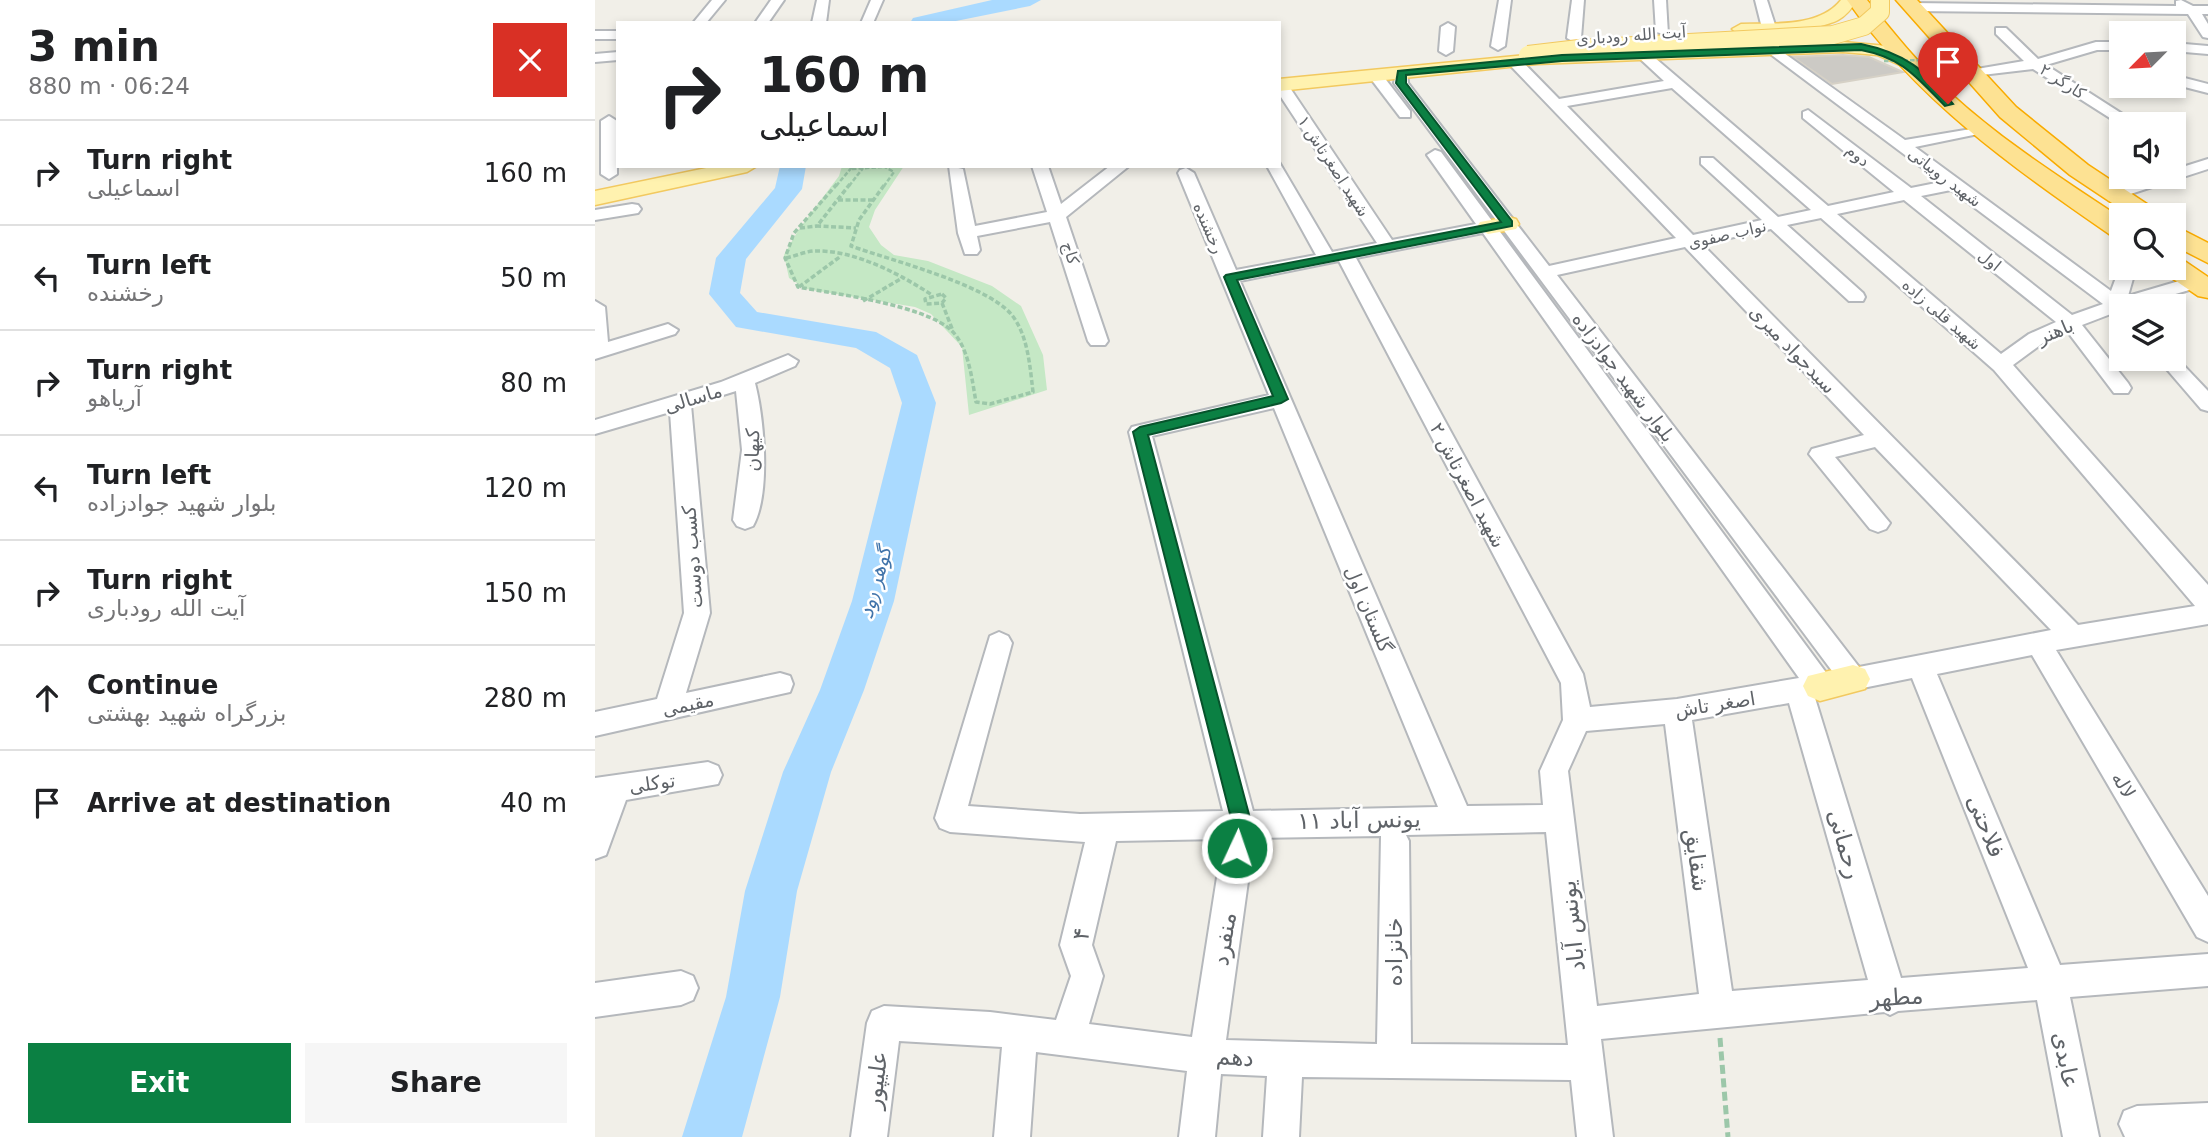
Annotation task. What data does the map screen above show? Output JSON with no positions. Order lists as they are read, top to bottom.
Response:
{
  "streets": {
    "main road": ["آیت الله رودباری"],
    "street": [
      "کارگر ۲",
      "دوم",
      "شهید اصغرتاش ۱",
      "شهید روبیاتی",
      "رخشنده",
      "نواب صفوی",
      "کاج",
      "اول",
      "شهید قلی زاده",
      "باهنر",
      "سیدجواد میری",
      "بلوار شهید جوادزاده",
      "ماسالی",
      "کیهان",
      "شهید اصغرتاش ۲",
      "کسب دوست",
      "گلستان اول",
      "مقیمی",
      "اصغر تاش",
      "توکلی",
      "لاله",
      "یونس آباد ۱۱",
      "فلاحتی",
      "رحمانی",
      "شقایق",
      "یونس آباد",
      "۴",
      "منفرد",
      "خانزاده",
      "مطهر",
      "دهم",
      "عابدی",
      "علیپور"
    ]
  },
  "crossings": [
    ["آیت الله رودباری", "شهید روبیاتی"],
    ["آیت الله رودباری", "شهید قلی زاده"],
    ["آیت الله رودباری", "سیدجواد میری"],
    ["آیت الله رودباری", "بلوار شهید جوادزاده"],
    ["دوم", "نواب صفوی"],
    ["دوم", "اول"],
    ["شهید روبیاتی", "نواب صفوی"],
    ["رخشنده", "گلستان اول"],
    ["نواب صفوی", "اول"],
    ["نواب صفوی", "شهید قلی زاده"],
    ["نواب صفوی", "سیدجواد میری"],
    ["نواب صفوی", "بلوار شهید جوادزاده"],
    ["اول", "باهنر"],
    ["شهید قلی زاده", "باهنر"],
    ["سیدجواد میری", "اصغر تاش"],
    ["بلوار شهید جوادزاده", "اصغر تاش"],
    ["بلوار شهید جوادزاده", "رحمانی"],
    ["ماسالی", "کیهان"],
    ["ماسالی", "کسب دوست"],
    ["شهید اصغرتاش ۲", "اصغر تاش"],
    ["شهید اصغرتاش ۲", "یونس آباد"],
    ["کسب دوست", "مقیمی"],
    ["گلستان اول", "یونس آباد ۱۱"],
    ["اصغر تاش", "لاله"],
    ["اصغر تاش", "فلاحتی"],
    ["اصغر تاش", "رحمانی"],
    ["اصغر تاش", "شقایق"],
    ["اصغر تاش", "یونس آباد"],
    ["یونس آباد ۱۱", "یونس آباد"],
    ["یونس آباد ۱۱", "۴"],
    ["یونس آباد ۱۱", "منفرد"],
    ["فلاحتی", "مطهر"],
    ["فلاحتی", "عابدی"],
    ["رحمانی", "مطهر"],
    ["شقایق", "مطهر"],
    ["یونس آباد", "مطهر"],
    ["یونس آباد", "دهم"],
    ["۴", "دهم"],
    ["منفرد", "دهم"],
    ["خانزاده", "دهم"],
    ["مطهر", "عابدی"],
    ["دهم", "علیپور"]
  ],
  "water": ["گوهر رود"],
  "north": "bottom left",
  "page": {
    "heading": ["3 min", "880 m · 06:24"],
    "turn": ["160 m", "اسماعیلی"],
    "list": [
      {
        "name": "Turn right",
        "note": "اسماعیلی",
        "value": "160 m"
      },
      {
        "name": "Turn left",
        "note": "رخشنده",
        "value": "50 m"
      },
      {
        "name": "Turn right",
        "note": "آریاهو",
        "value": "80 m"
      },
      {
        "name": "Turn left",
        "note": "بلوار شهید جوادزاده",
        "value": "120 m"
      },
      {
        "name": "Turn right",
        "note": "آیت الله رودباری",
        "value": "150 m"
      },
      {
        "name": "Continue",
        "note": "بزرگراه شهید بهشتی",
        "value": "280 m"
      },
      {
        "name": "Arrive at destination",
        "value": "40 m"
      }
    ],
    "buttons": ["Exit", "Share"]
  }
}
